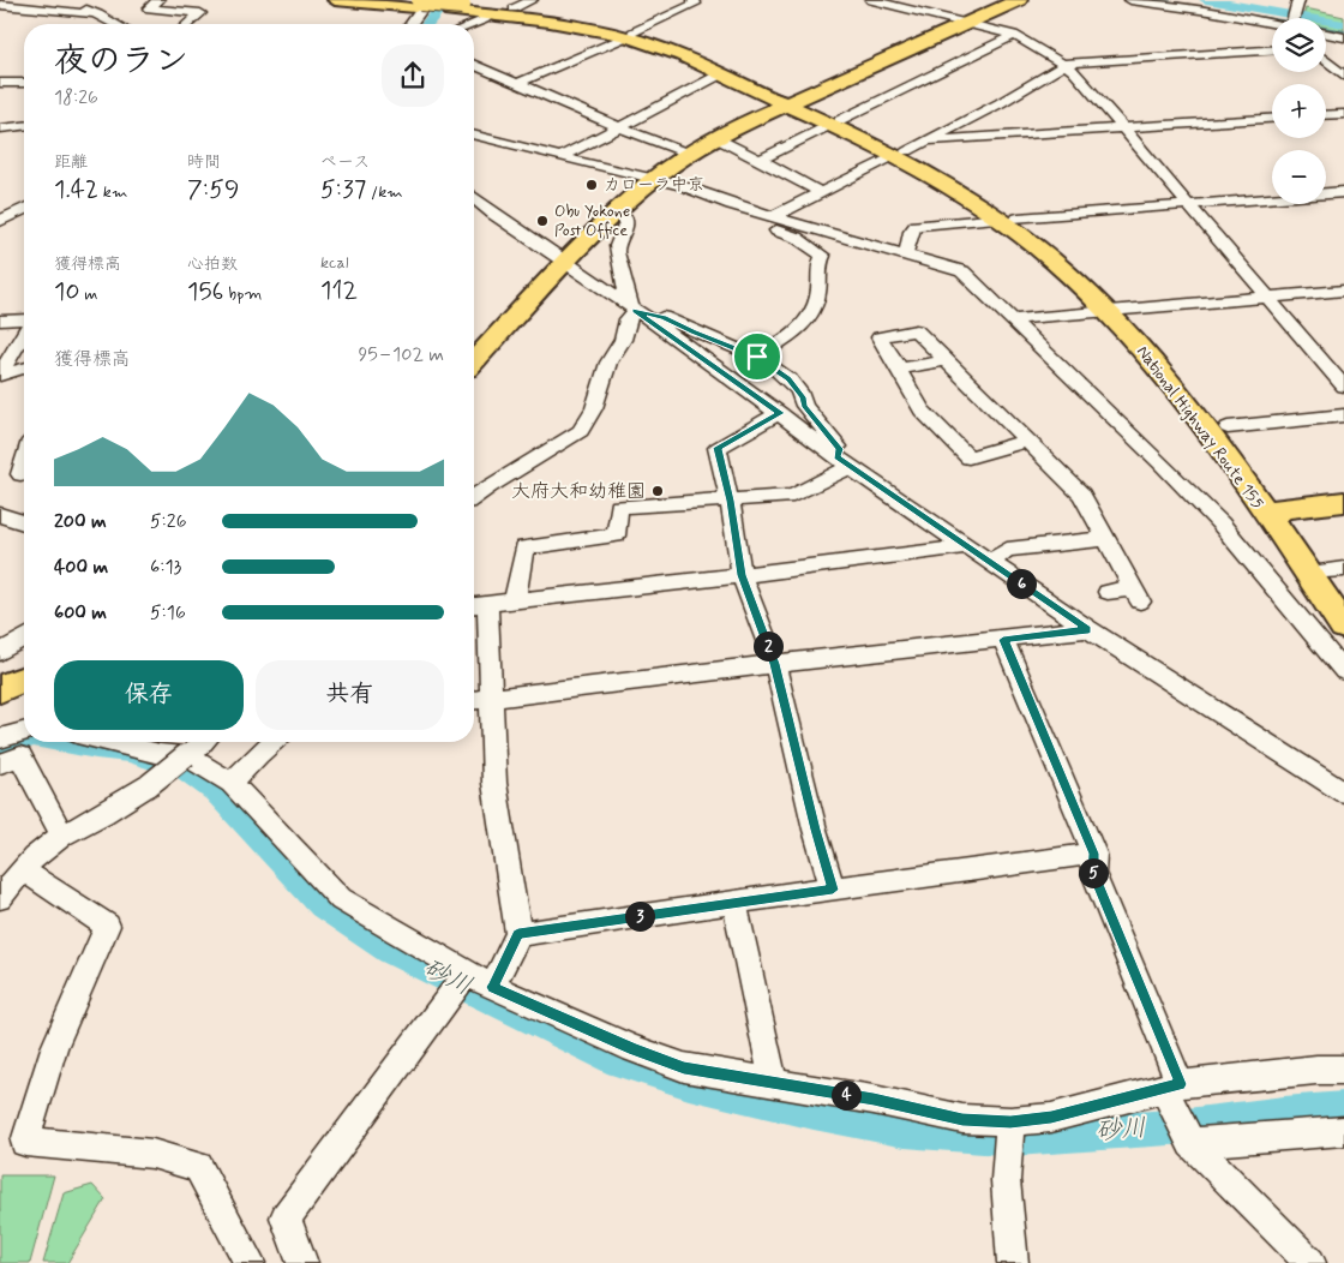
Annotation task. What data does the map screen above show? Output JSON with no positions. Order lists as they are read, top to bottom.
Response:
{
  "streets": {
    "highway": ["National Highway Route 155"]
  },
  "water": ["砂川"],
  "places": ["カローラ中京", "Obu Yokone Post Office", "大府大和幼稚園"],
  "page": {
    "map_buttons": ["+", "−"],
    "heading": ["夜のラン", "18:26"],
    "stats": [
      ["距離", "1.42 km"],
      ["時間", "7:59"],
      ["ペース", "5:37 /km"],
      ["獲得標高", "10 m"],
      ["心拍数", "156 bpm"],
      ["kcal", "112"]
    ],
    "chart": ["獲得標高", "95–102 m"],
    "list": [
      {
        "name": "200 m",
        "note": "5:26"
      },
      {
        "name": "400 m",
        "note": "6:13"
      },
      {
        "name": "600 m",
        "note": "5:16"
      }
    ],
    "pins": [
      "6",
      "2",
      "5",
      "3",
      "4"
    ],
    "buttons": ["保存", "共有"]
  }
}
